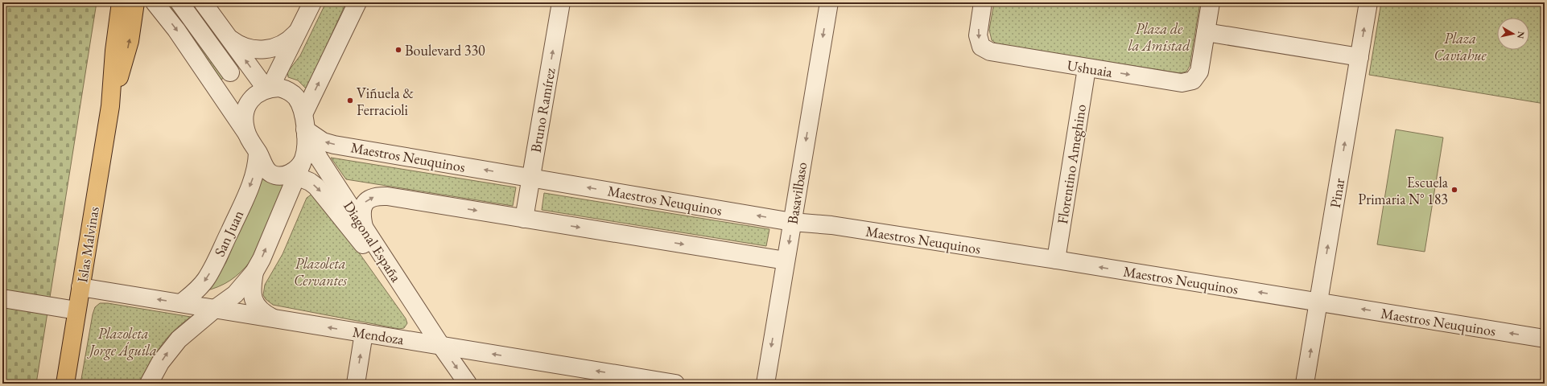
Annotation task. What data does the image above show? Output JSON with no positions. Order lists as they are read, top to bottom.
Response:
{
  "streets": {
    "main road": ["Islas Malvinas"],
    "street": [
      "Ushuaia",
      "Bruno Ramírez",
      "Maestros Neuquinos",
      "Florentino Ameghino",
      "Basavilbaso",
      "Pinar",
      "San Juan",
      "Diagonal España",
      "Mendoza"
    ]
  },
  "crossings": [
    ["Ushuaia", "Florentino Ameghino"],
    ["Bruno Ramírez", "Maestros Neuquinos"],
    ["Maestros Neuquinos", "Florentino Ameghino"],
    ["Maestros Neuquinos", "Basavilbaso"],
    ["Maestros Neuquinos", "Pinar"],
    ["Maestros Neuquinos", "San Juan"],
    ["Maestros Neuquinos", "Diagonal España"],
    ["San Juan", "Diagonal España"],
    ["San Juan", "Mendoza"],
    ["Diagonal España", "Mendoza"],
    ["Islas Malvinas", "Mendoza"]
  ],
  "one_way": [
    "Bruno Ramírez",
    "Maestros Neuquinos",
    "Basavilbaso",
    "Pinar"
  ],
  "parks": [
    "Plaza de la Amistad",
    "Plaza Caviahue",
    "Plazoleta Cervantes",
    "Plazoleta Jorge Águila"
  ],
  "places": ["Boulevard 330", "Viñuela & Ferracioli", "Escuela Primaria N° 183"],
  "north": "right"
}
